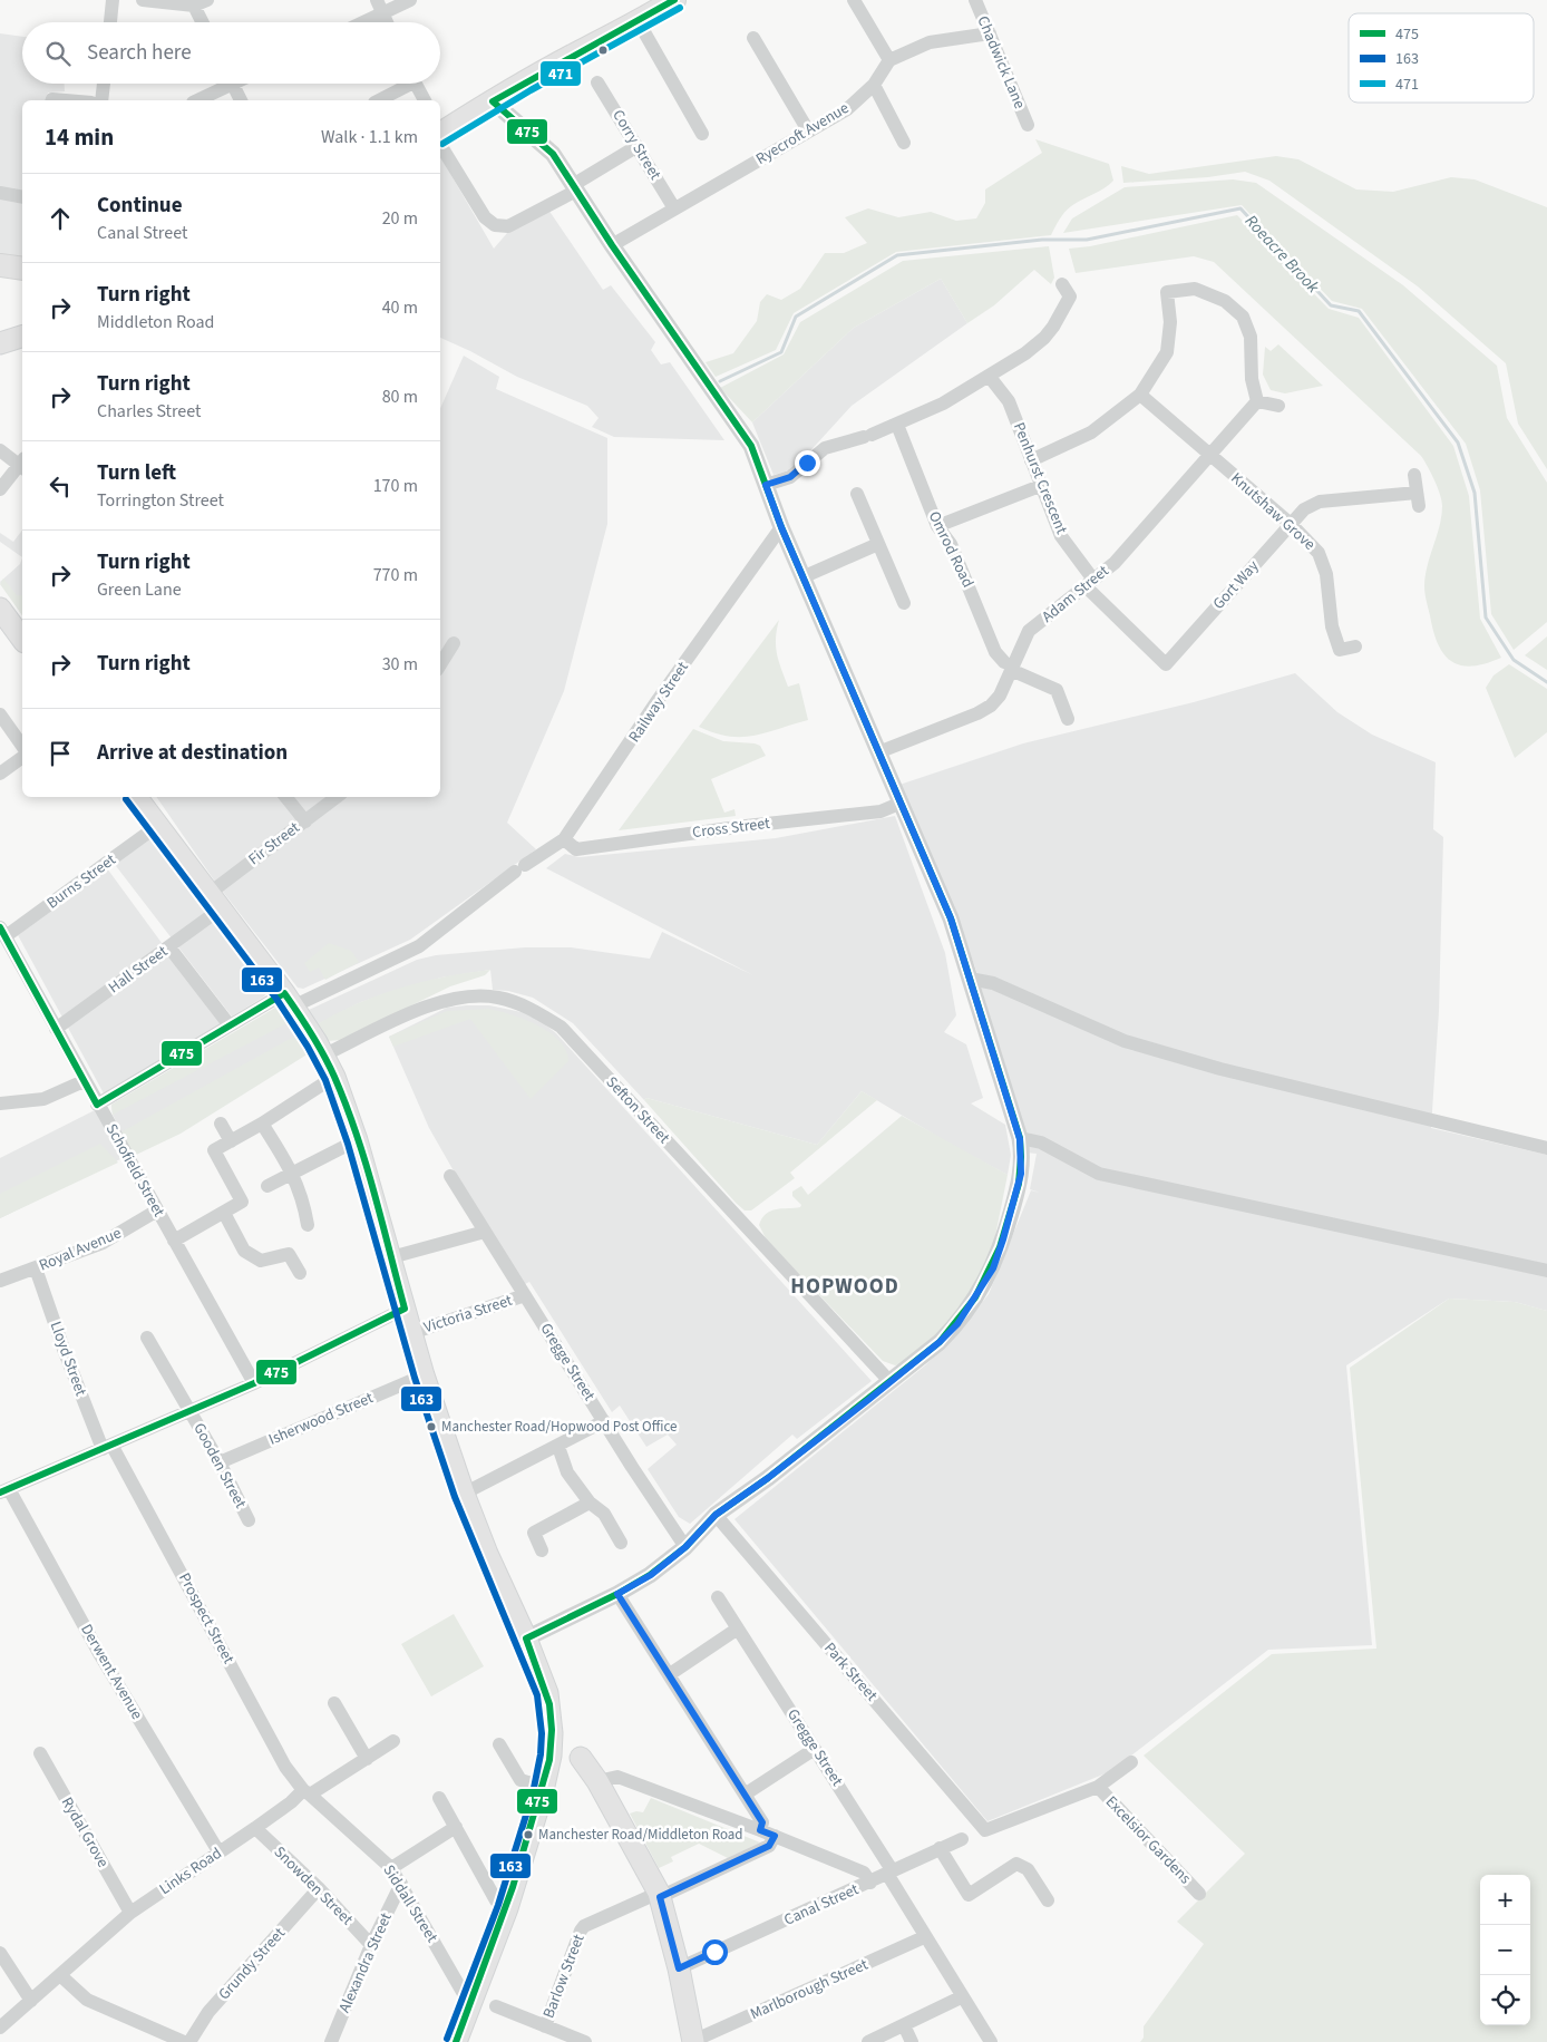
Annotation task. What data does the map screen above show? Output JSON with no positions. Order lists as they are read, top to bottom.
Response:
{
  "streets": {
    "street": [
      "Chadwick Lane",
      "Ryecroft Avenue",
      "Corry Street",
      "Penhurst Crescent",
      "Knutshaw Grove",
      "Omrod Road",
      "Gort Way",
      "Adam Street",
      "Railway Street",
      "Cross Street",
      "Fir Street",
      "Burns Street",
      "Hall Street",
      "Sefton Street",
      "Schofield Street",
      "Royal Avenue",
      "Victoria Street",
      "Lloyd Street",
      "Gregge Street",
      "Isherwood Street",
      "Gooden Street",
      "Prospect Street",
      "Derwent Avenue",
      "Park Street",
      "Rydal Grove",
      "Excelsior Gardens",
      "Links Road",
      "Snowden Street",
      "Siddall Street",
      "Canal Street",
      "Alexandra Street",
      "Grundy Street",
      "Barlow Street",
      "Marlborough Street"
    ]
  },
  "crossings": [
    ["Ryecroft Avenue", "Corry Street"],
    ["Penhurst Crescent", "Gort Way"],
    ["Penhurst Crescent", "Adam Street"],
    ["Knutshaw Grove", "Gort Way"],
    ["Knutshaw Grove", "Adam Street"],
    ["Omrod Road", "Adam Street"],
    ["Gort Way", "Adam Street"],
    ["Railway Street", "Cross Street"],
    ["Railway Street", "Schofield Street"],
    ["Fir Street", "Hall Street"],
    ["Burns Street", "Schofield Street"],
    ["Hall Street", "Schofield Street"],
    ["Schofield Street", "Royal Avenue"],
    ["Royal Avenue", "Lloyd Street"],
    ["Victoria Street", "Gregge Street"],
    ["Lloyd Street", "Prospect Street"],
    ["Gregge Street", "Canal Street"],
    ["Gregge Street", "Marlborough Street"],
    ["Isherwood Street", "Gooden Street"],
    ["Prospect Street", "Links Road"],
    ["Prospect Street", "Siddall Street"],
    ["Derwent Avenue", "Links Road"],
    ["Park Street", "Excelsior Gardens"],
    ["Rydal Grove", "Links Road"],
    ["Links Road", "Snowden Street"],
    ["Links Road", "Siddall Street"],
    ["Snowden Street", "Alexandra Street"],
    ["Snowden Street", "Grundy Street"],
    ["Siddall Street", "Alexandra Street"]
  ],
  "districts": ["HOPWOOD"],
  "water": ["Roeacre Brook"],
  "places": ["Manchester Road/Hopwood Post Office", "Manchester Road/Middleton Road"],
  "lines": ["transit line 475", "transit line 471", "transit line 163"],
  "legend": ["475", "163", "471"],
  "page": {
    "search": "Search here",
    "heading": ["14 min", "Walk · 1.1 km"],
    "list": [
      ["Continue", "Canal Street", "20 m"],
      ["Turn right", "Middleton Road", "40 m"],
      ["Turn right", "Charles Street", "80 m"],
      ["Turn left", "Torrington Street", "170 m"],
      ["Turn right", "Green Lane", "770 m"],
      ["Turn right", "30 m"],
      "Arrive at destination"
    ],
    "map_buttons": ["+", "−"]
  }
}
